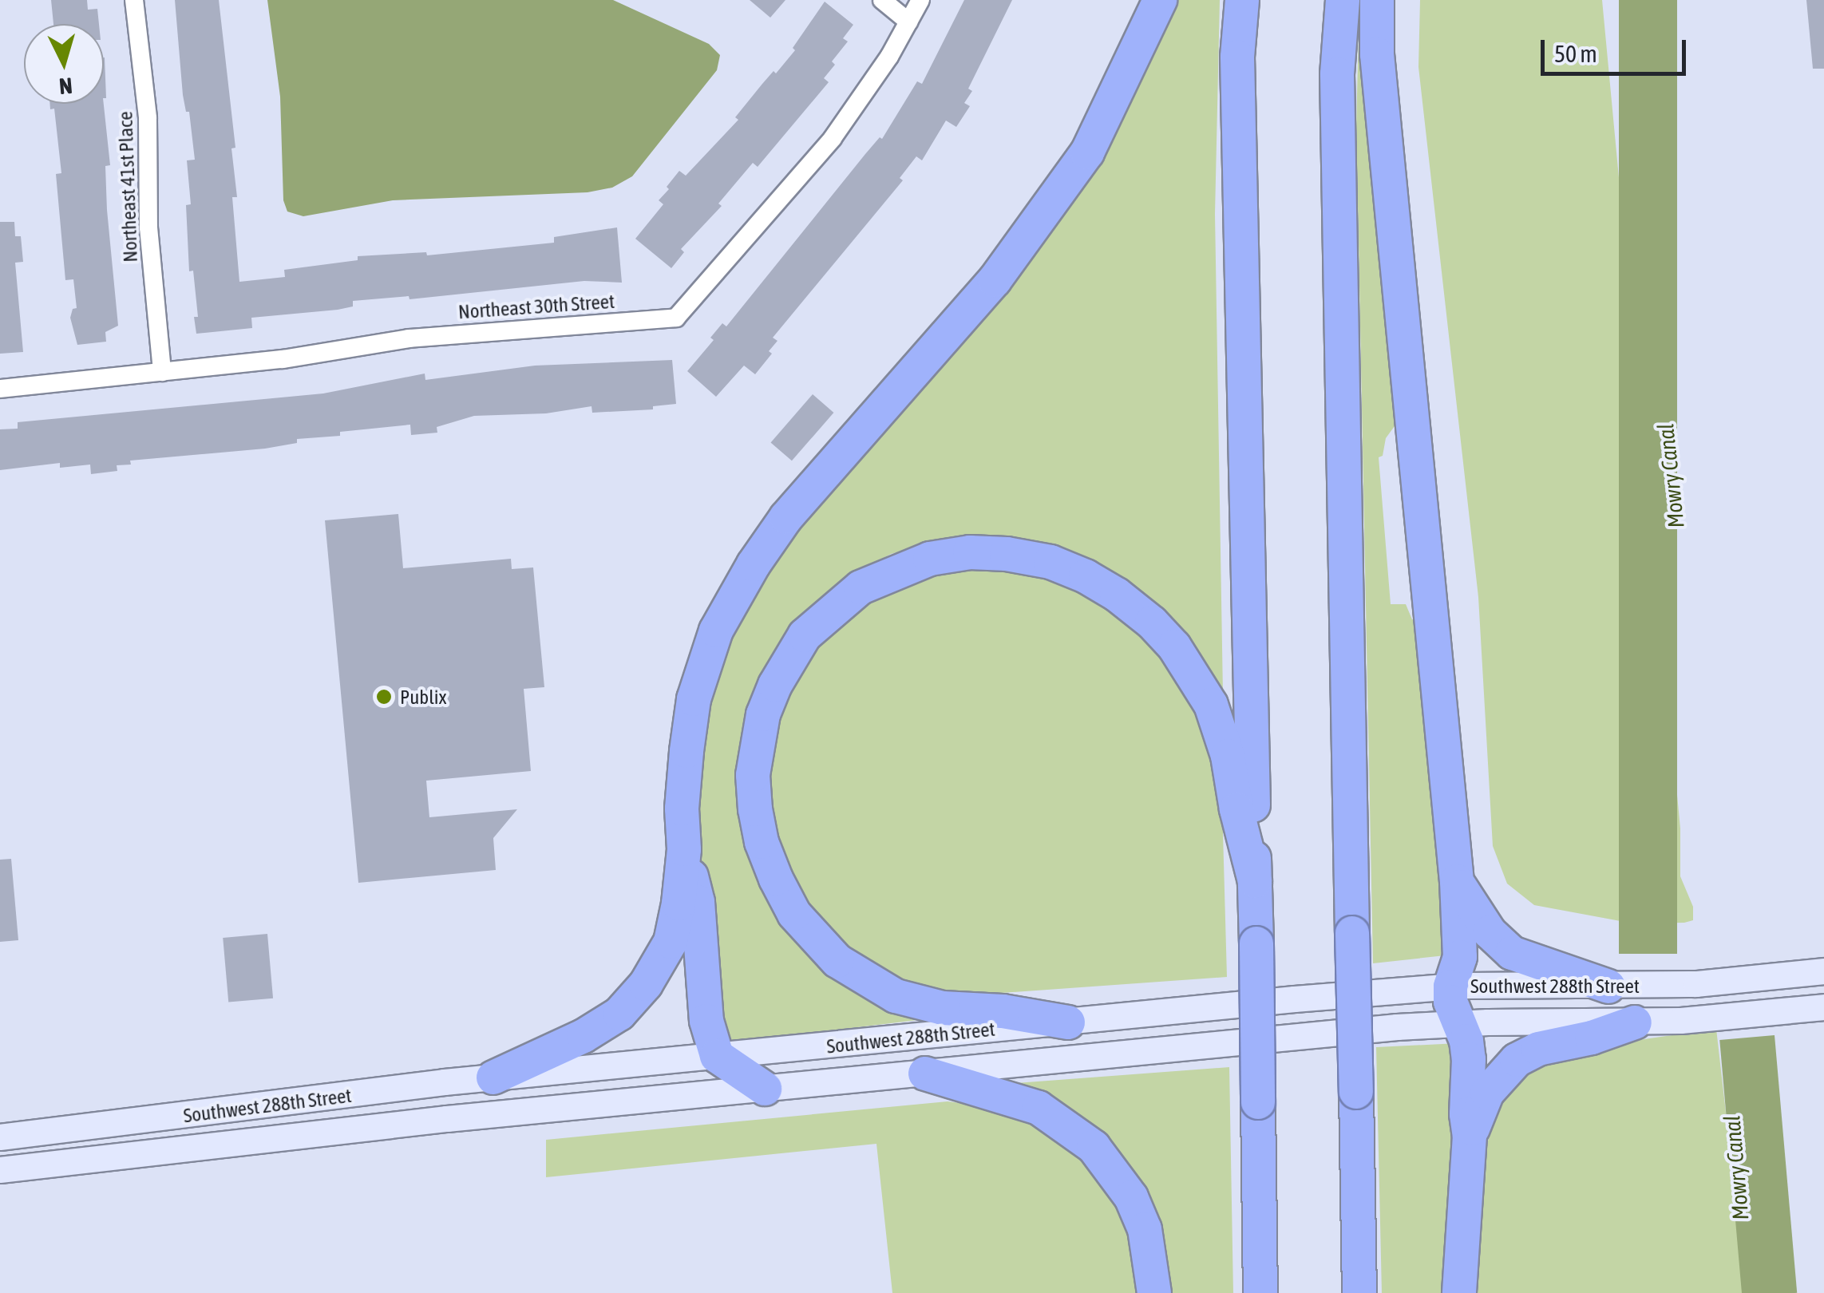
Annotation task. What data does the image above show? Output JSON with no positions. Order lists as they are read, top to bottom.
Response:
{
  "streets": {
    "main road": ["Southwest 288th Street"],
    "street": ["Northeast 41st Place", "Northeast 30th Street"]
  },
  "crossings": [
    ["Northeast 41st Place", "Northeast 30th Street"]
  ],
  "water": ["Mowry Canal"],
  "places": ["Publix"],
  "scale_bar": "50 m",
  "north": "bottom"
}
